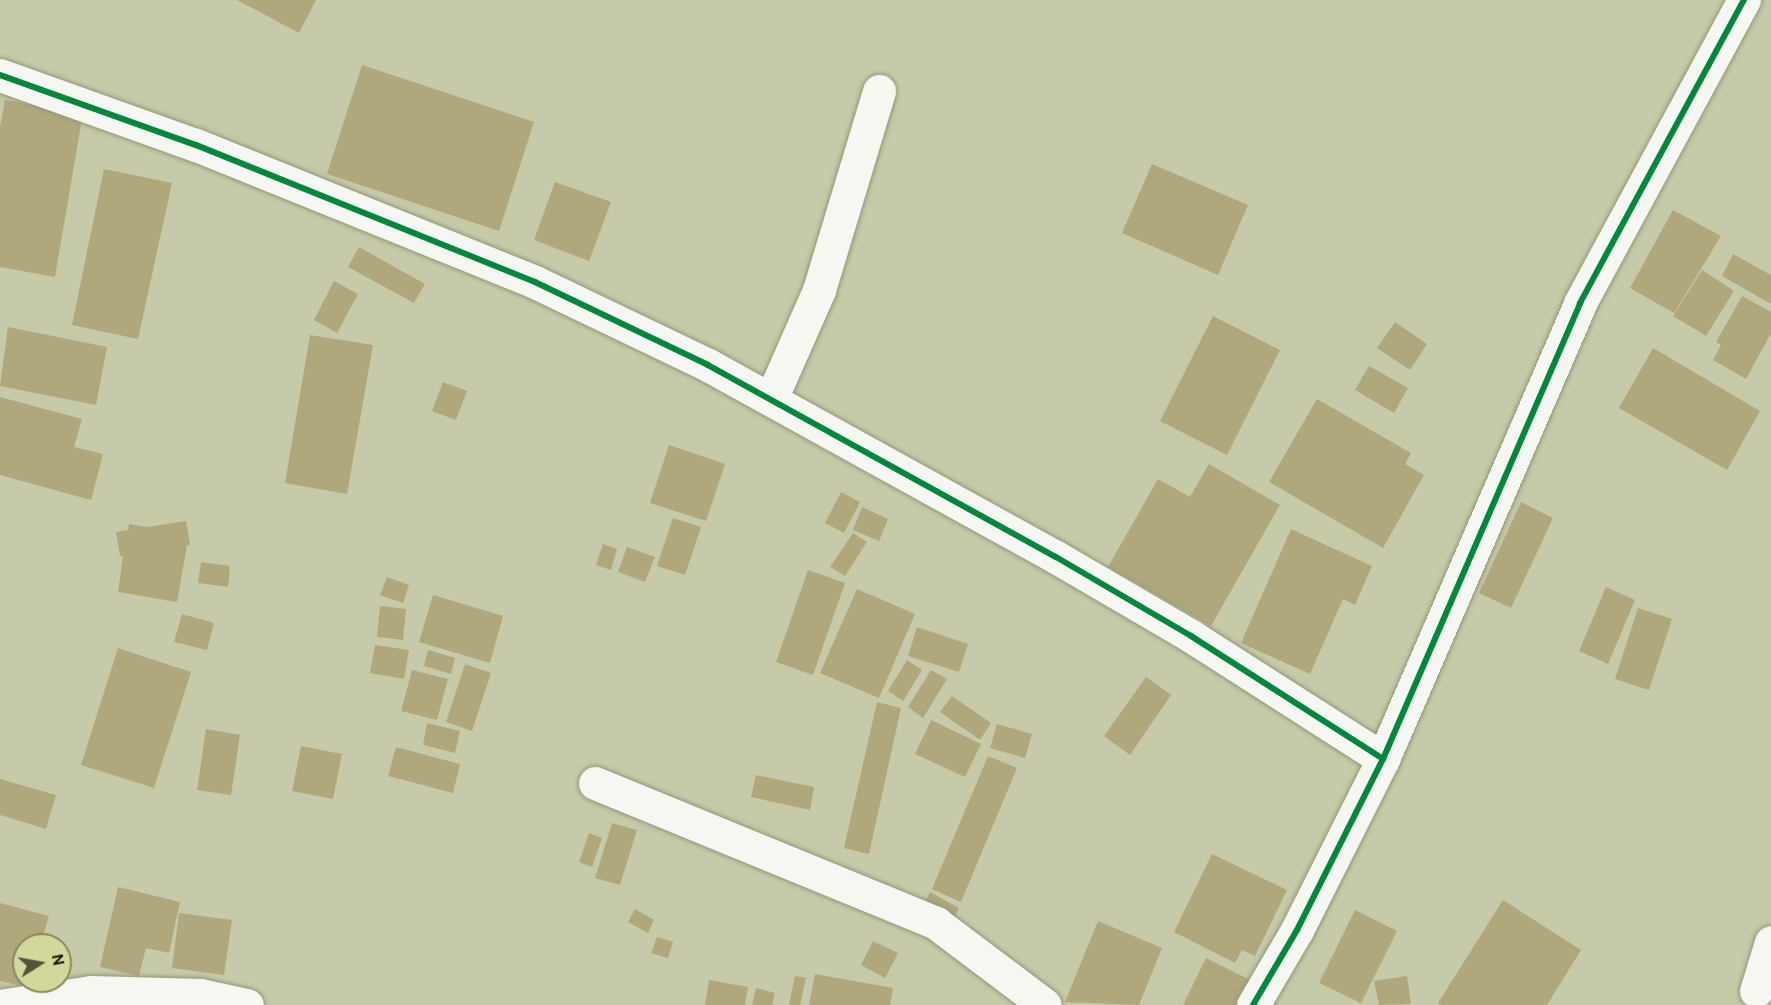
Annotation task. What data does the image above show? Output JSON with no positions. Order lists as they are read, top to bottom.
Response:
{
  "north": "right"
}
